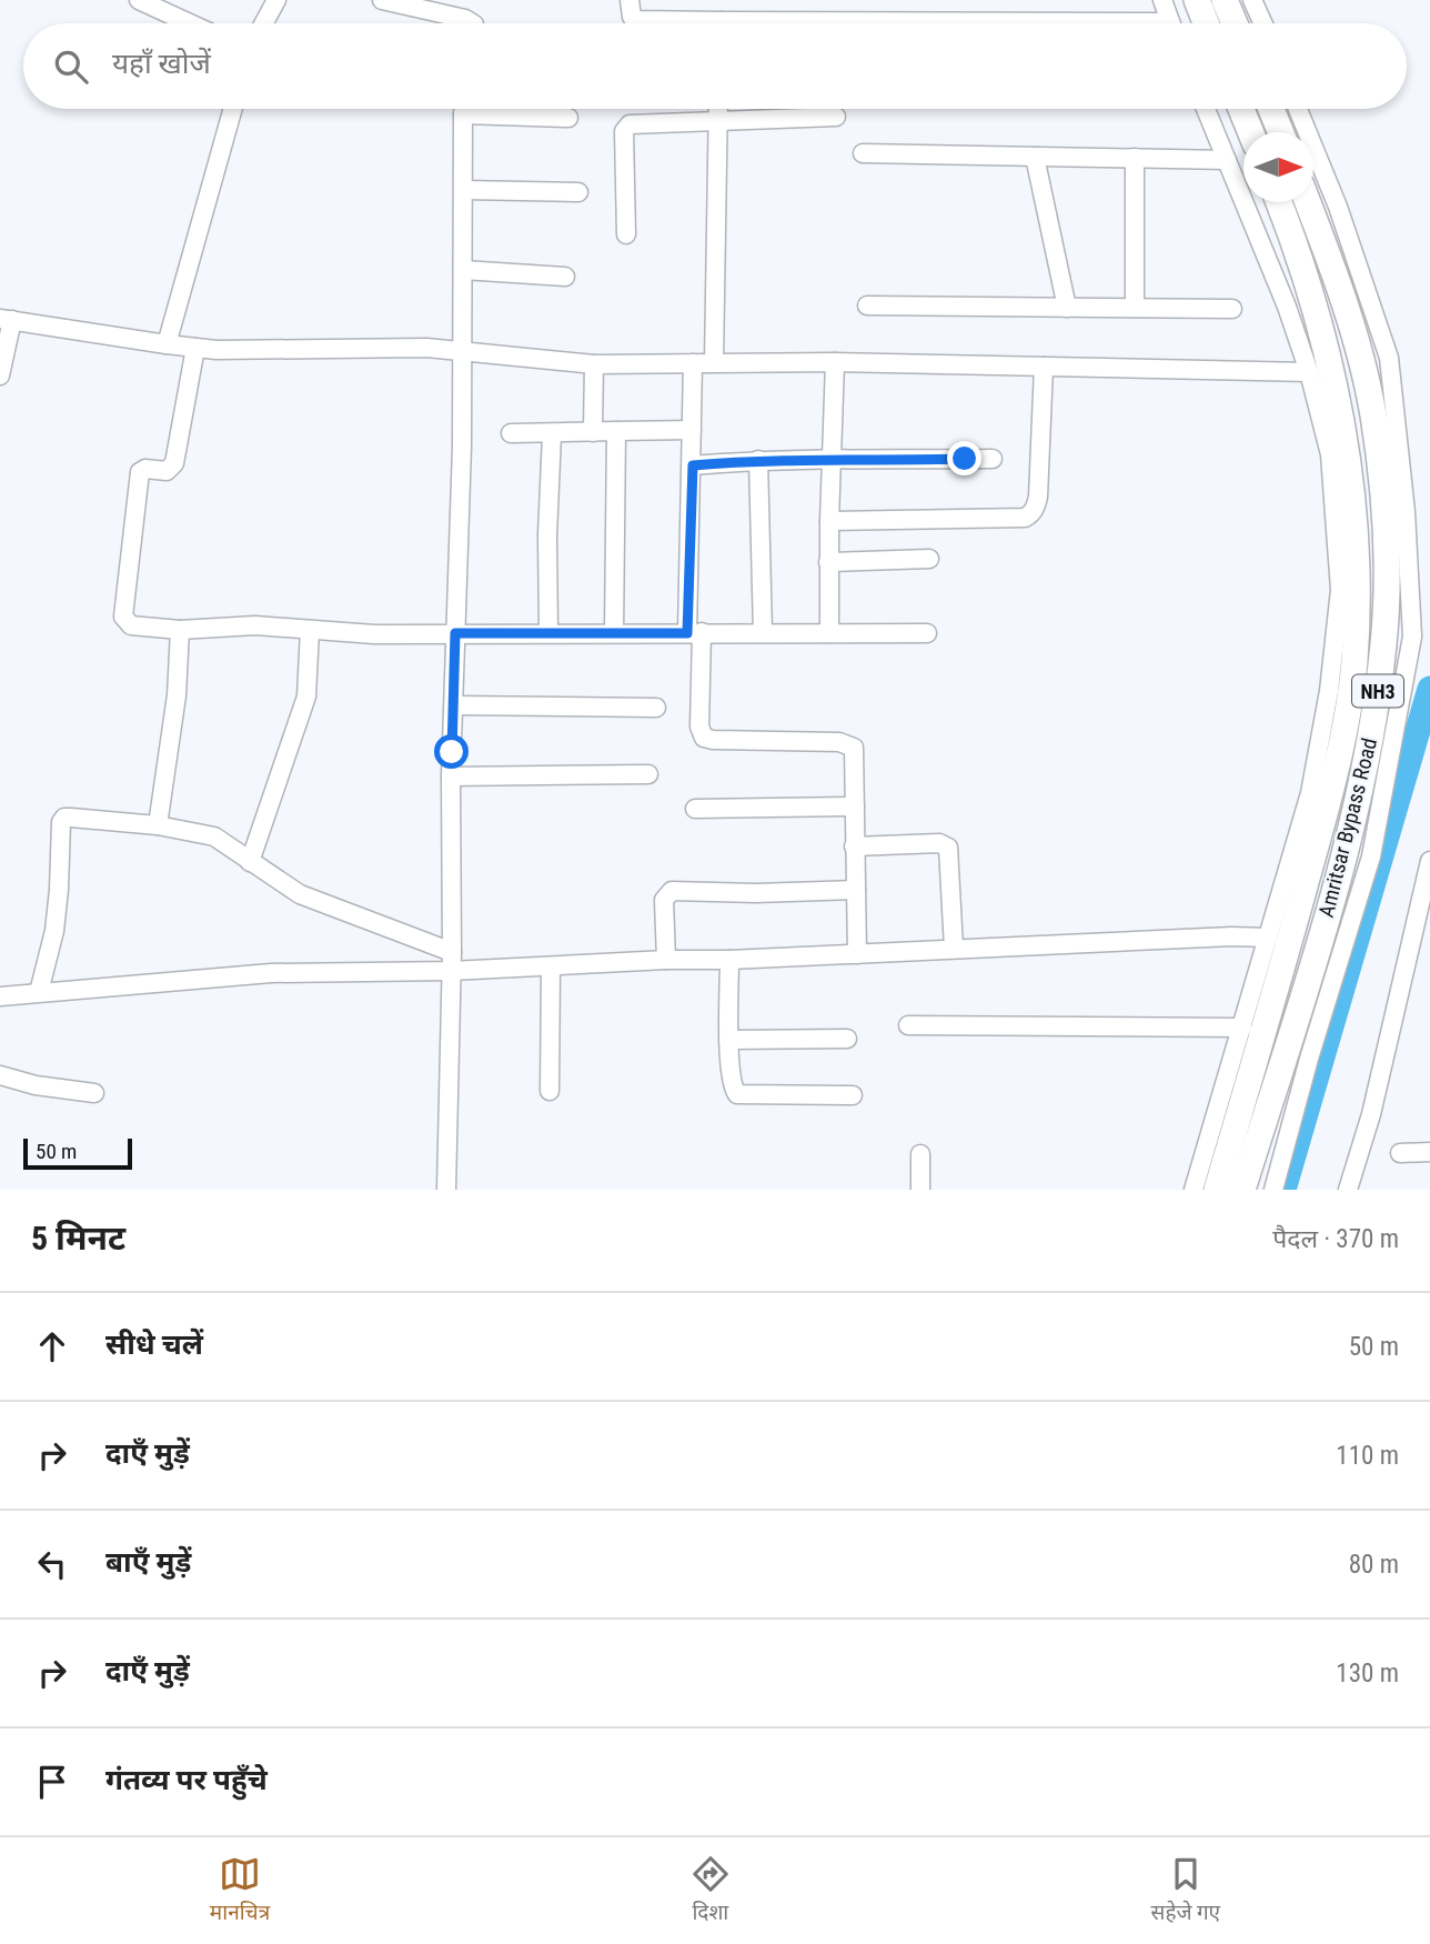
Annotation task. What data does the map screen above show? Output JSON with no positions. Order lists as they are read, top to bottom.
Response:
{
  "streets": {
    "highway": ["NH3", "Amritsar Bypass Road"]
  },
  "scale_bar": "50 m",
  "north": "right",
  "page": {
    "search": "यहाँ खोजें",
    "scale": "50 m",
    "heading": ["5 मिनट", "पैदल · 370 m"],
    "list": [
      ["सीधे चलें", "50 m"],
      ["दाएँ मुड़ें", "110 m"],
      ["बाएँ मुड़ें", "80 m"],
      ["दाएँ मुड़ें", "130 m"],
      "गंतव्य पर पहुँचे"
    ],
    "nav": ["मानचित्र", "दिशा", "सहेजे गए"]
  }
}
